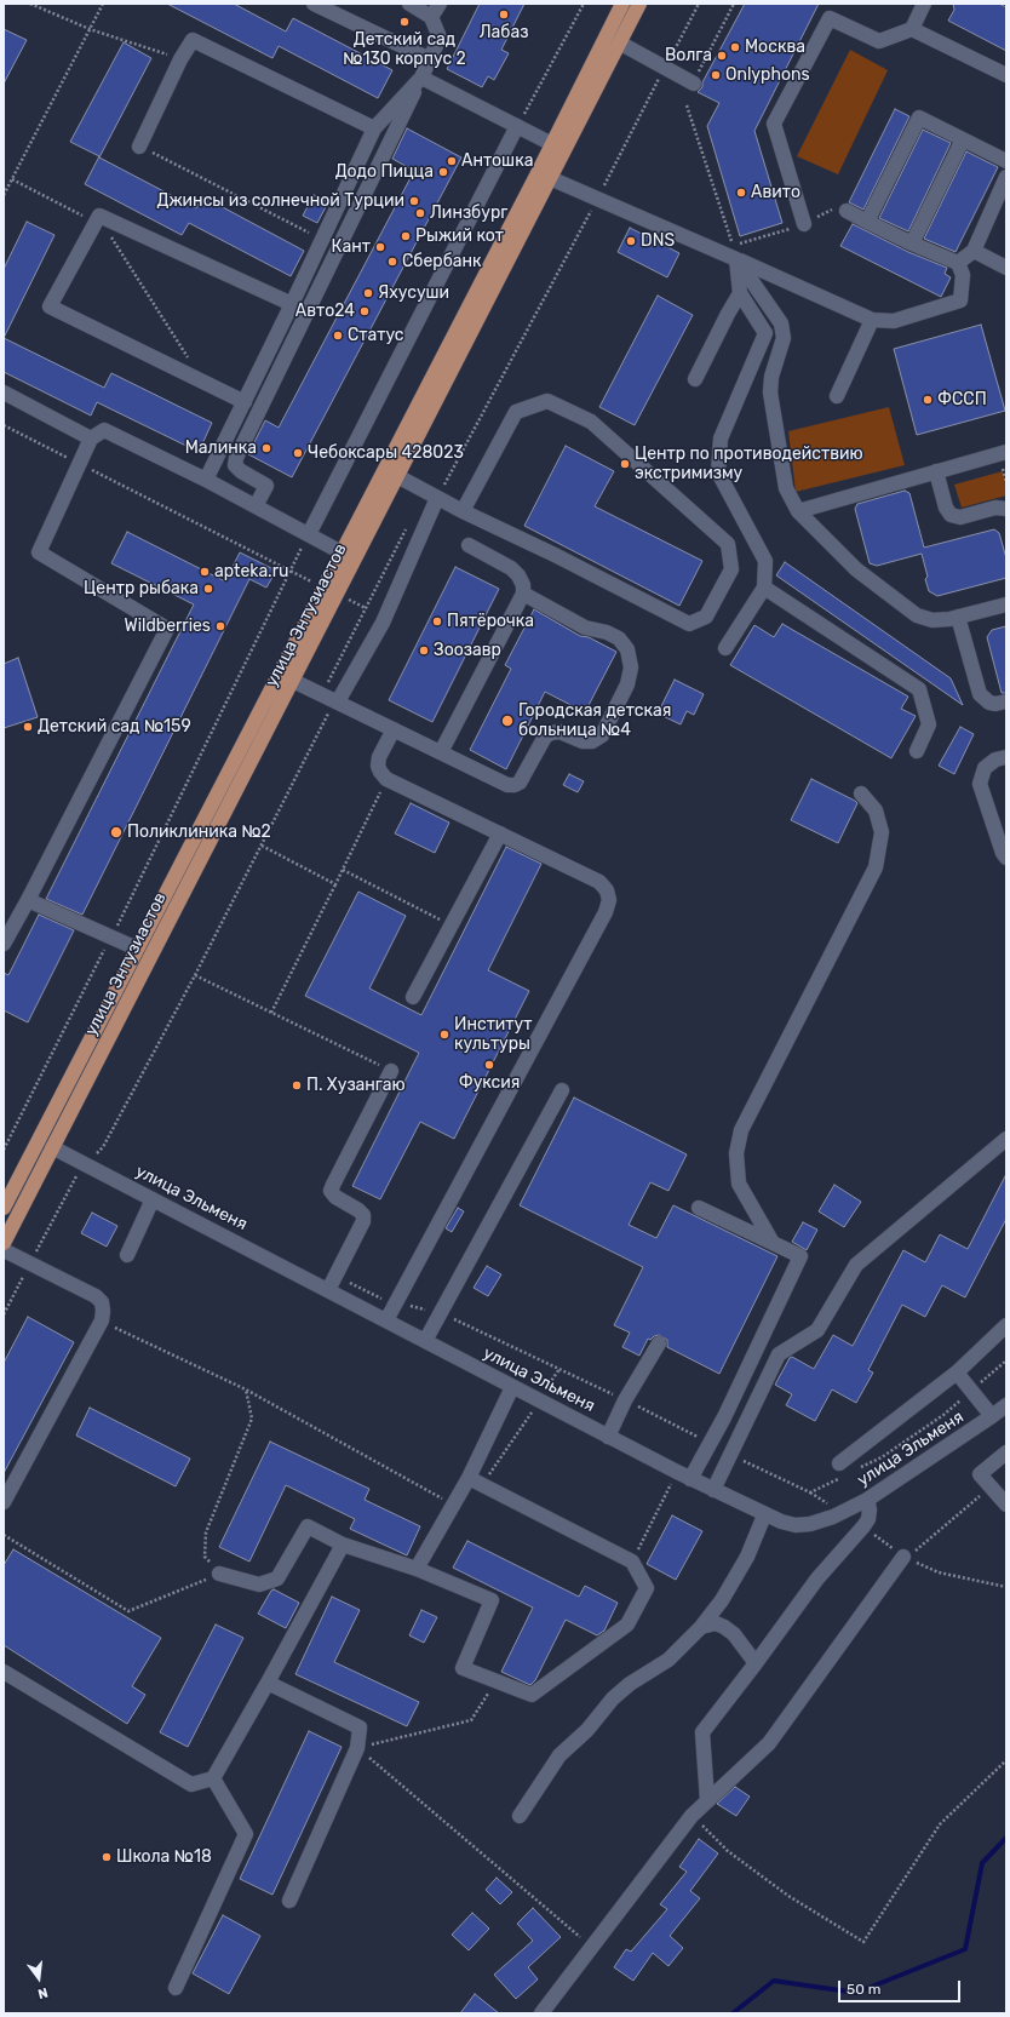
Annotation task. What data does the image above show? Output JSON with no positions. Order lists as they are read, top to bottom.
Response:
{
  "streets": {
    "main road": ["улица Энтузиастов"],
    "street": ["улица Эльменя"]
  },
  "crossings": [
    ["улица Энтузиастов", "улица Эльменя"]
  ],
  "places": [
    "Лабаз",
    "Детский сад №130 корпус 2",
    "Москва",
    "Волга",
    "Onlyphons",
    "Антошка",
    "Додо Пицца",
    "Авито",
    "Джинсы из солнечной Турции",
    "Линзбург",
    "Рыжий кот",
    "DNS",
    "Кант",
    "Сбербанк",
    "Яхусуши",
    "Авто24",
    "Статус",
    "ФССП",
    "Малинка",
    "Чебоксары 428023",
    "Центр по противодействию экстримизму",
    "apteka.ru",
    "Центр рыбака",
    "Пятёрочка",
    "Wildberries",
    "Зоозавр",
    "Городская детская больница №4",
    "Детский сад №159",
    "Поликлиника №2",
    "Институт культуры",
    "Фуксия",
    "П. Хузангаю",
    "Школа №18"
  ],
  "scale_bar": "50 m",
  "north": "bottom"
}
